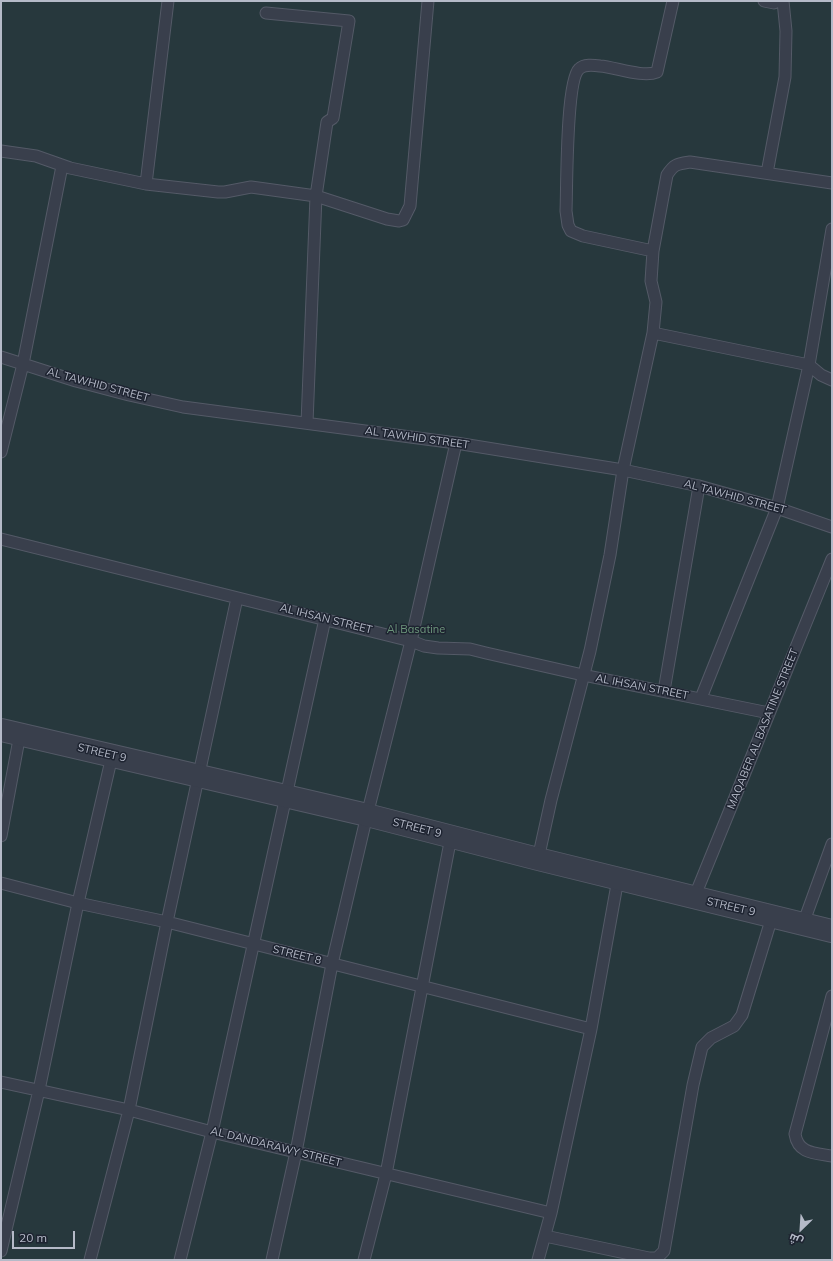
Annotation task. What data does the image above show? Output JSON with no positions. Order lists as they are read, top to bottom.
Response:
{
  "streets": {
    "street": ["STREET 9"],
    "lane": [
      "AL TAWHID STREET",
      "AL IHSAN STREET",
      "MAQABER AL BASATINE STREET",
      "STREET 8",
      "AL DANDARAWY STREET"
    ]
  },
  "crossings": [
    ["AL IHSAN STREET", "MAQABER AL BASATINE STREET"],
    ["MAQABER AL BASATINE STREET", "STREET 9"]
  ],
  "parks": ["Al Basatine"],
  "scale_bar": "20 m",
  "north": "bottom left"
}
